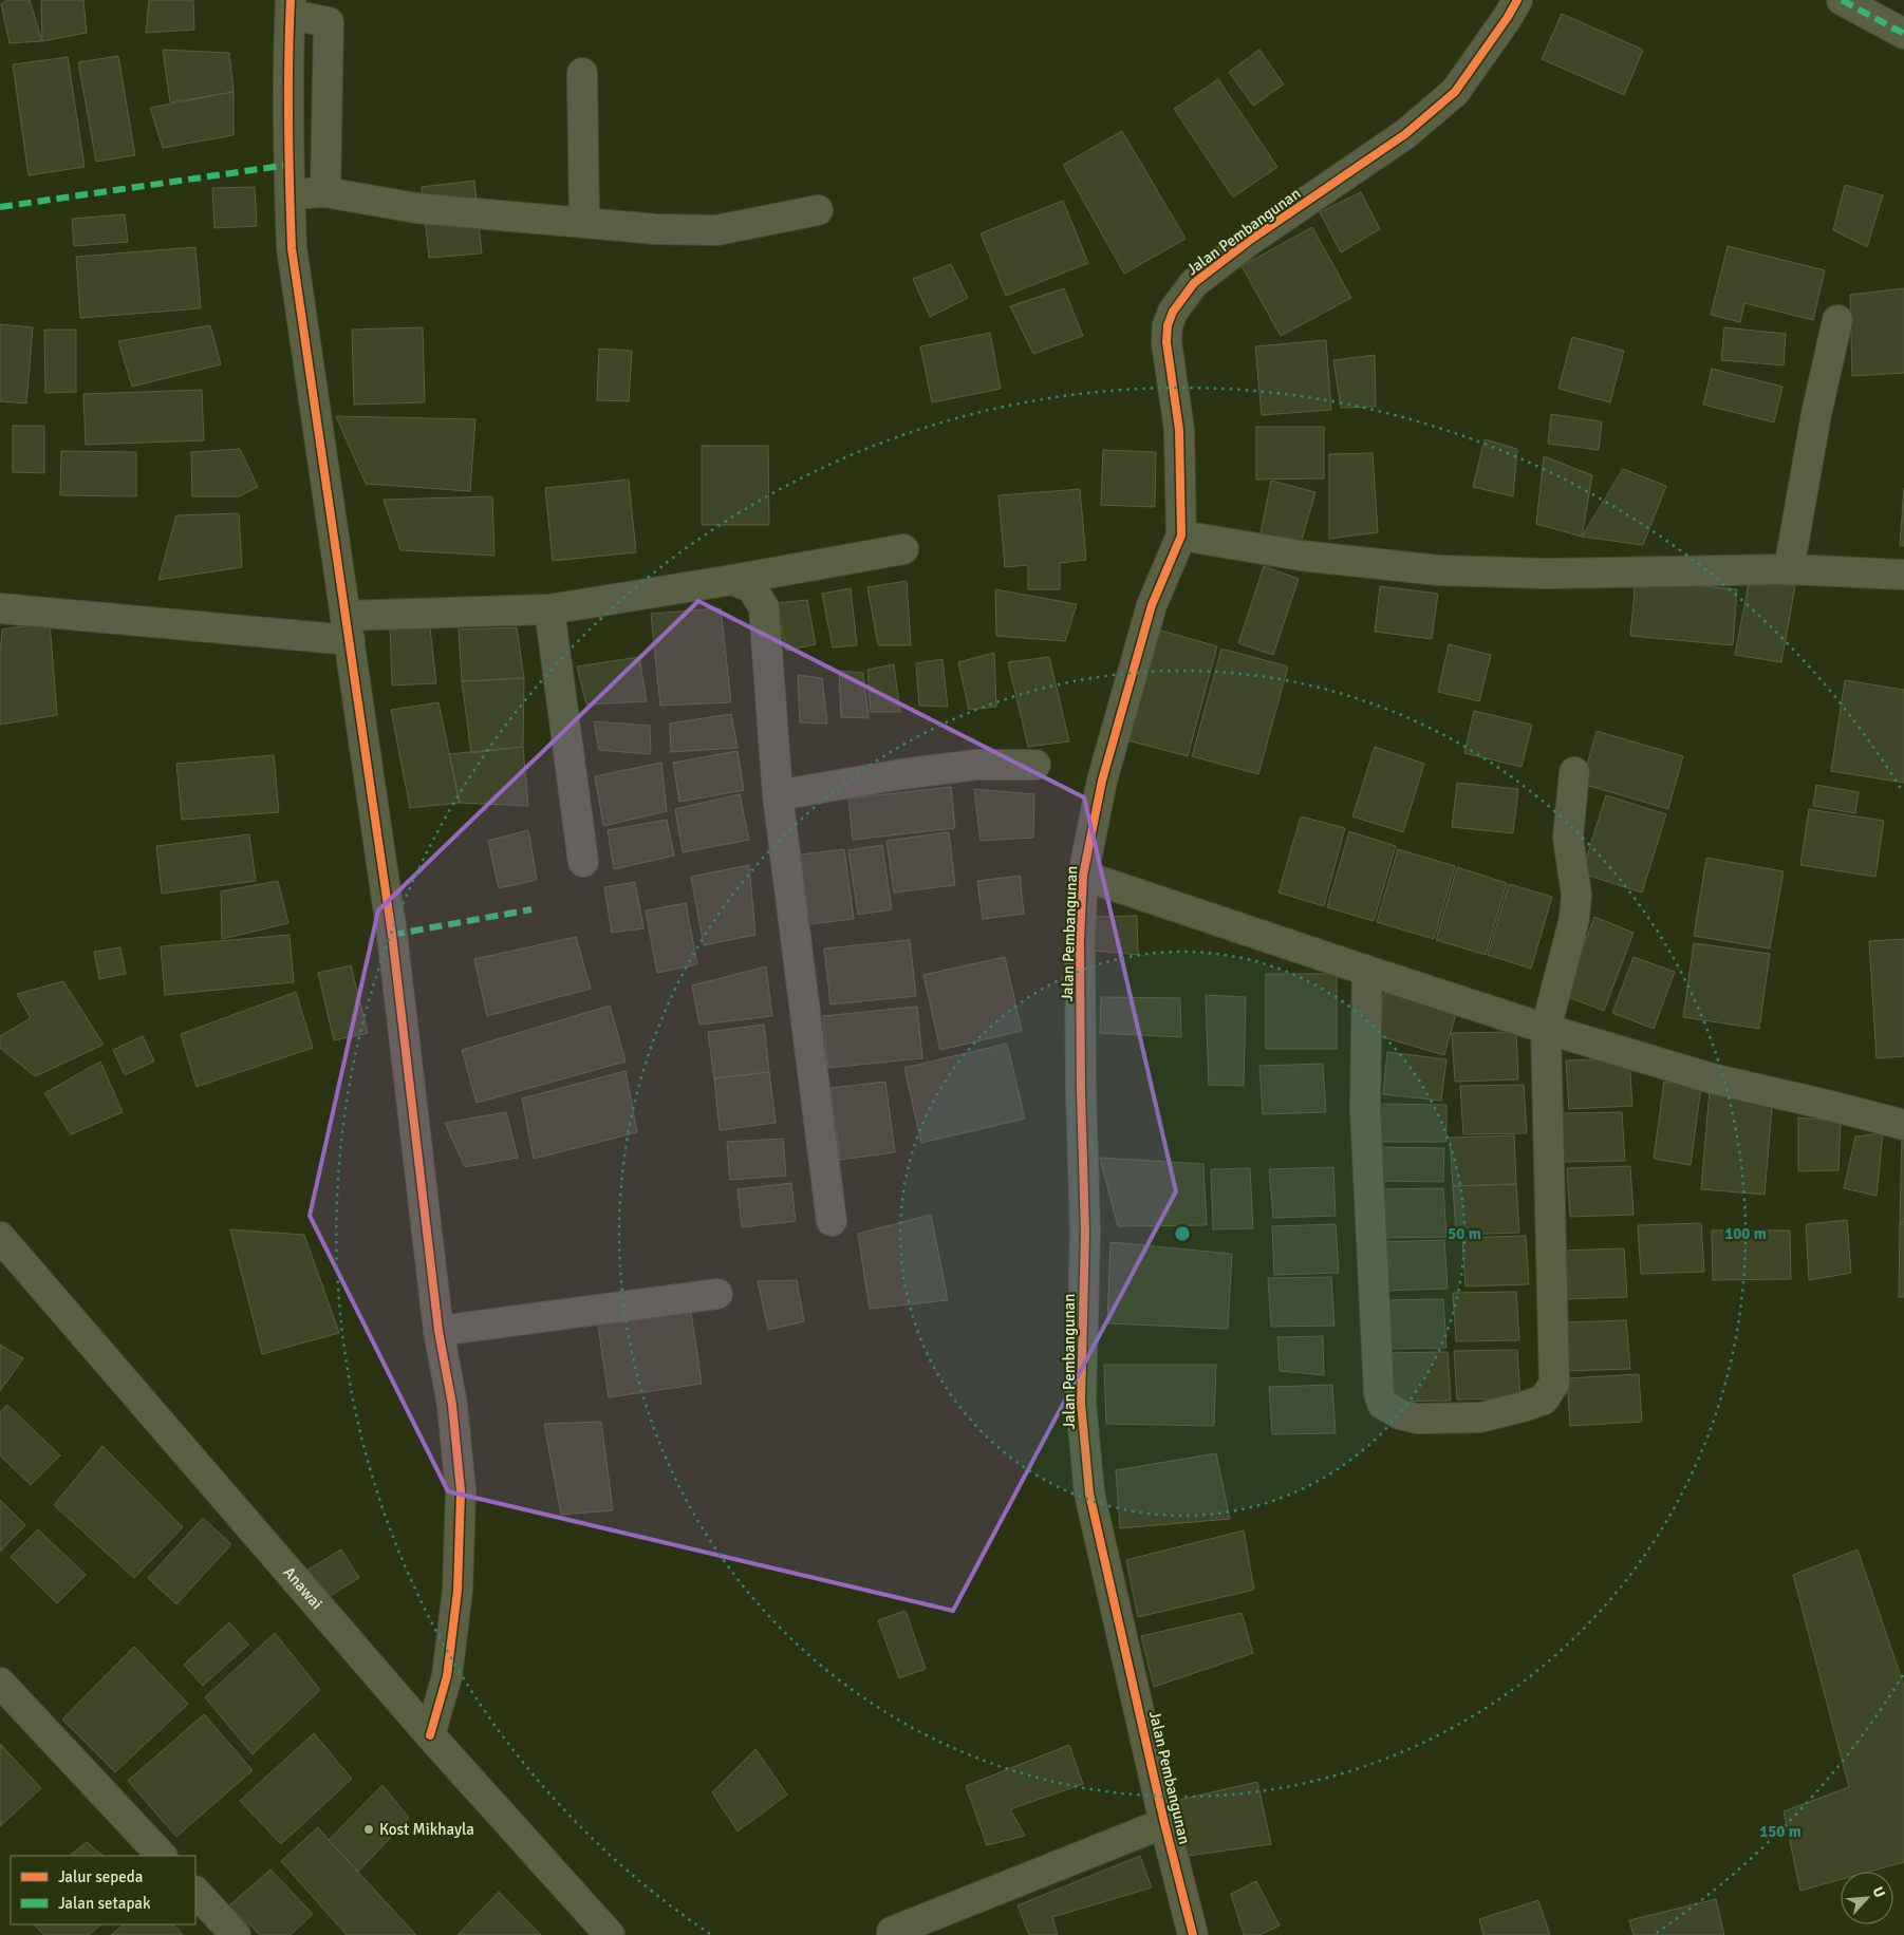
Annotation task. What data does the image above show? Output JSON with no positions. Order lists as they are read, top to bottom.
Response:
{
  "streets": {
    "street": ["Jalan Pembangunan", "Anawai"]
  },
  "places": ["Kost Mikhayla"],
  "legend": ["Jalur sepeda", "Jalan setapak"],
  "north": "top right",
  "rings": ["50 m", "100 m", "150 m"]
}
